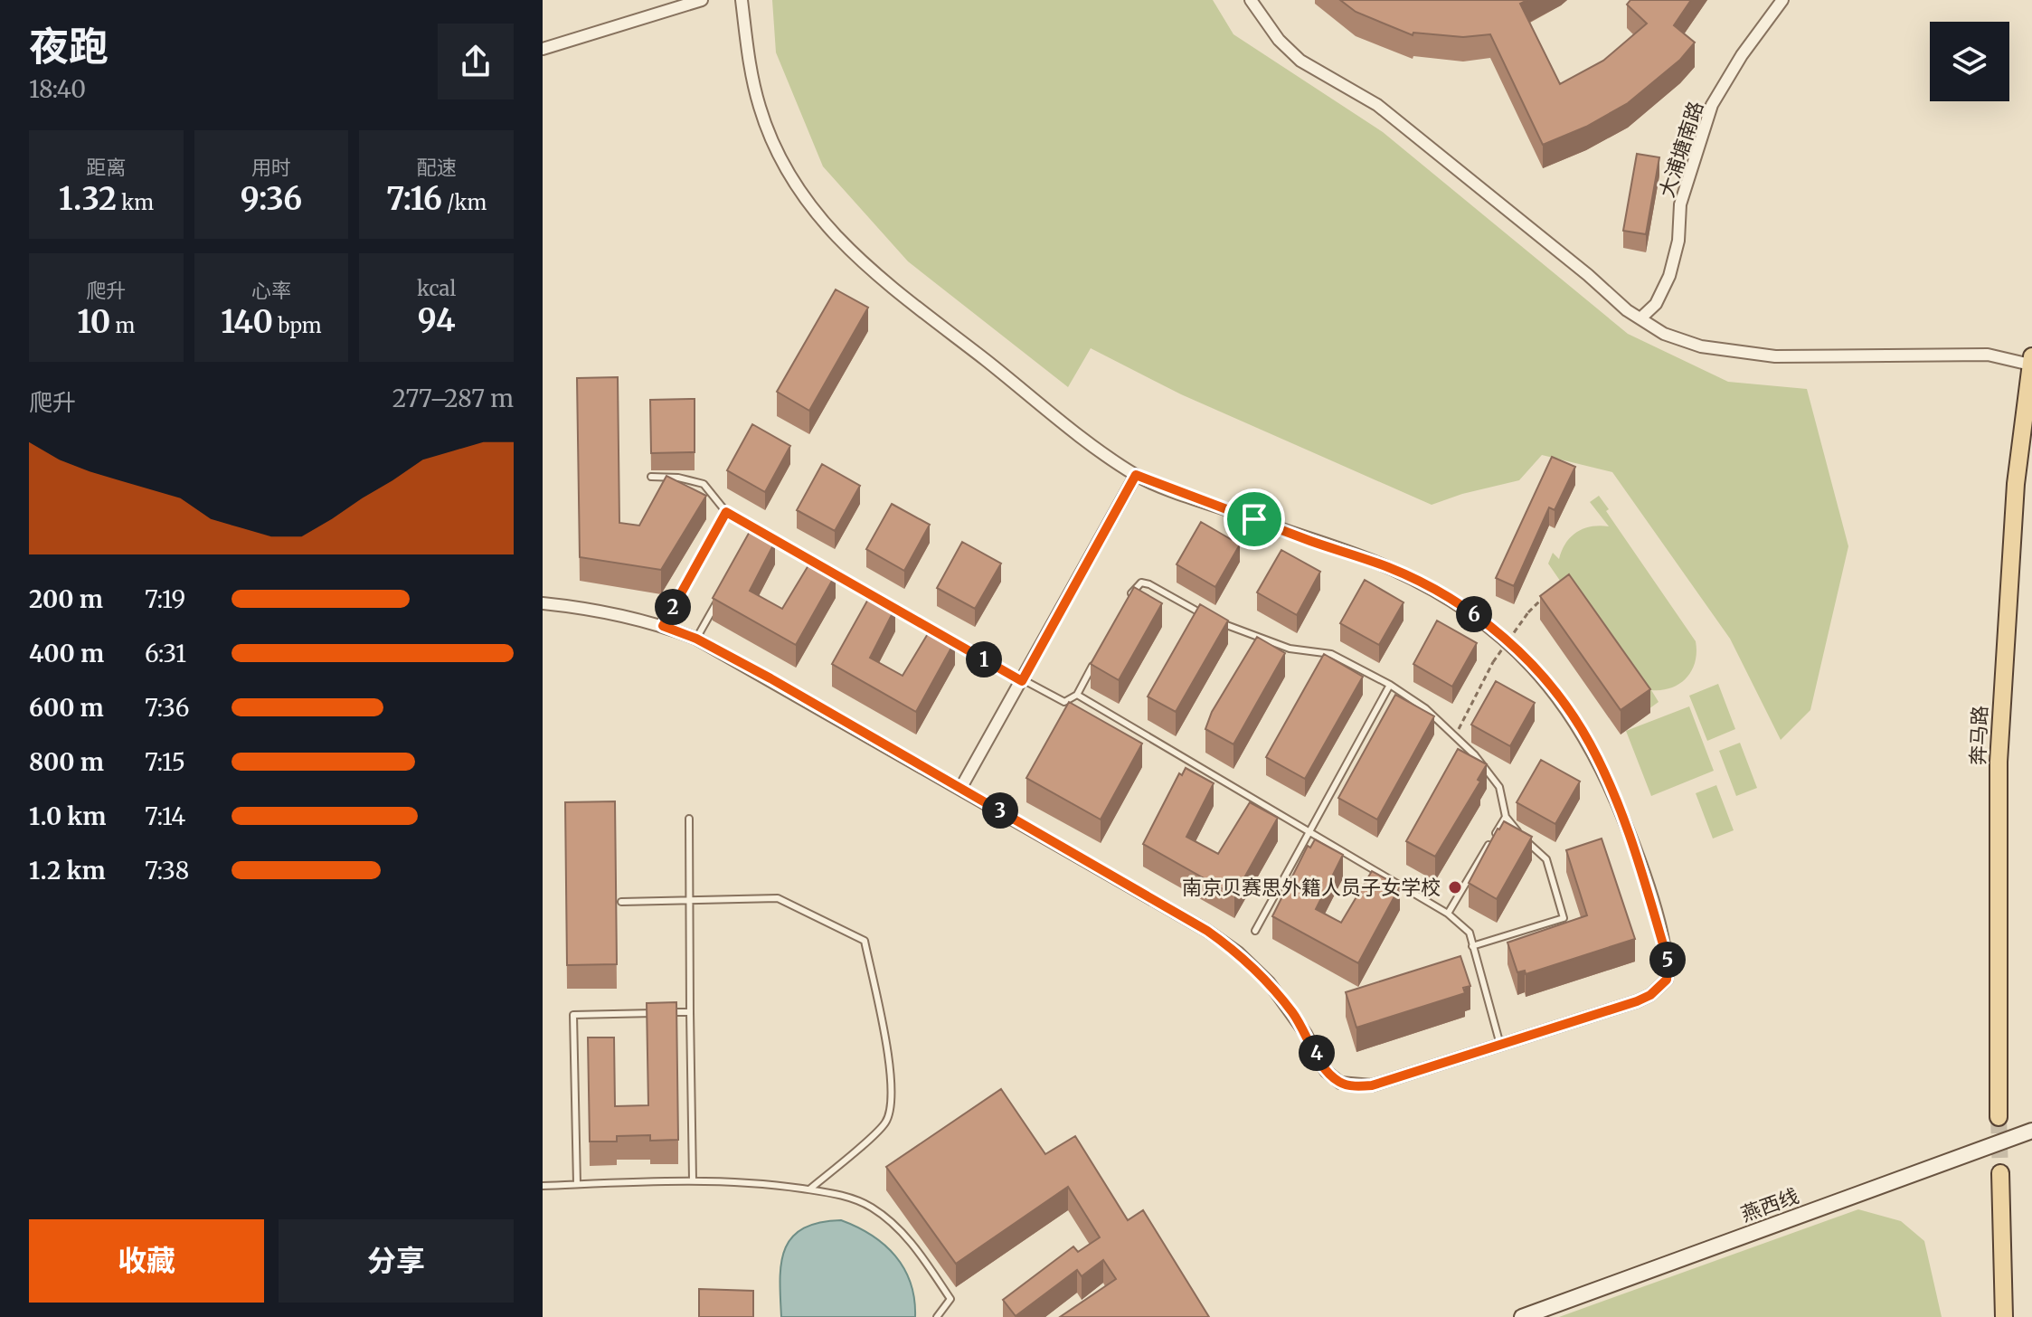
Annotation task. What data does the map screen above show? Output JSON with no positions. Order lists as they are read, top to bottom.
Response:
{
  "streets": {
    "main road": ["奔马路", "燕西线"],
    "street": ["大浦塘南路"]
  },
  "places": ["南京贝赛思外籍人员子女学校"],
  "page": {
    "heading": ["夜跑", "18:40"],
    "stats": [
      ["距离", "1.32 km"],
      ["用时", "9:36"],
      ["配速", "7:16 /km"],
      ["爬升", "10 m"],
      ["心率", "140 bpm"],
      ["kcal", "94"]
    ],
    "chart": ["爬升", "277–287 m"],
    "list": [
      {
        "name": "200 m",
        "note": "7:19"
      },
      {
        "name": "400 m",
        "note": "6:31"
      },
      {
        "name": "600 m",
        "note": "7:36"
      },
      {
        "name": "800 m",
        "note": "7:15"
      },
      {
        "name": "1.0 km",
        "note": "7:14"
      },
      {
        "name": "1.2 km",
        "note": "7:38"
      }
    ],
    "pins": [
      "2",
      "6",
      "1",
      "3",
      "5",
      "4"
    ],
    "buttons": ["收藏", "分享"]
  }
}
